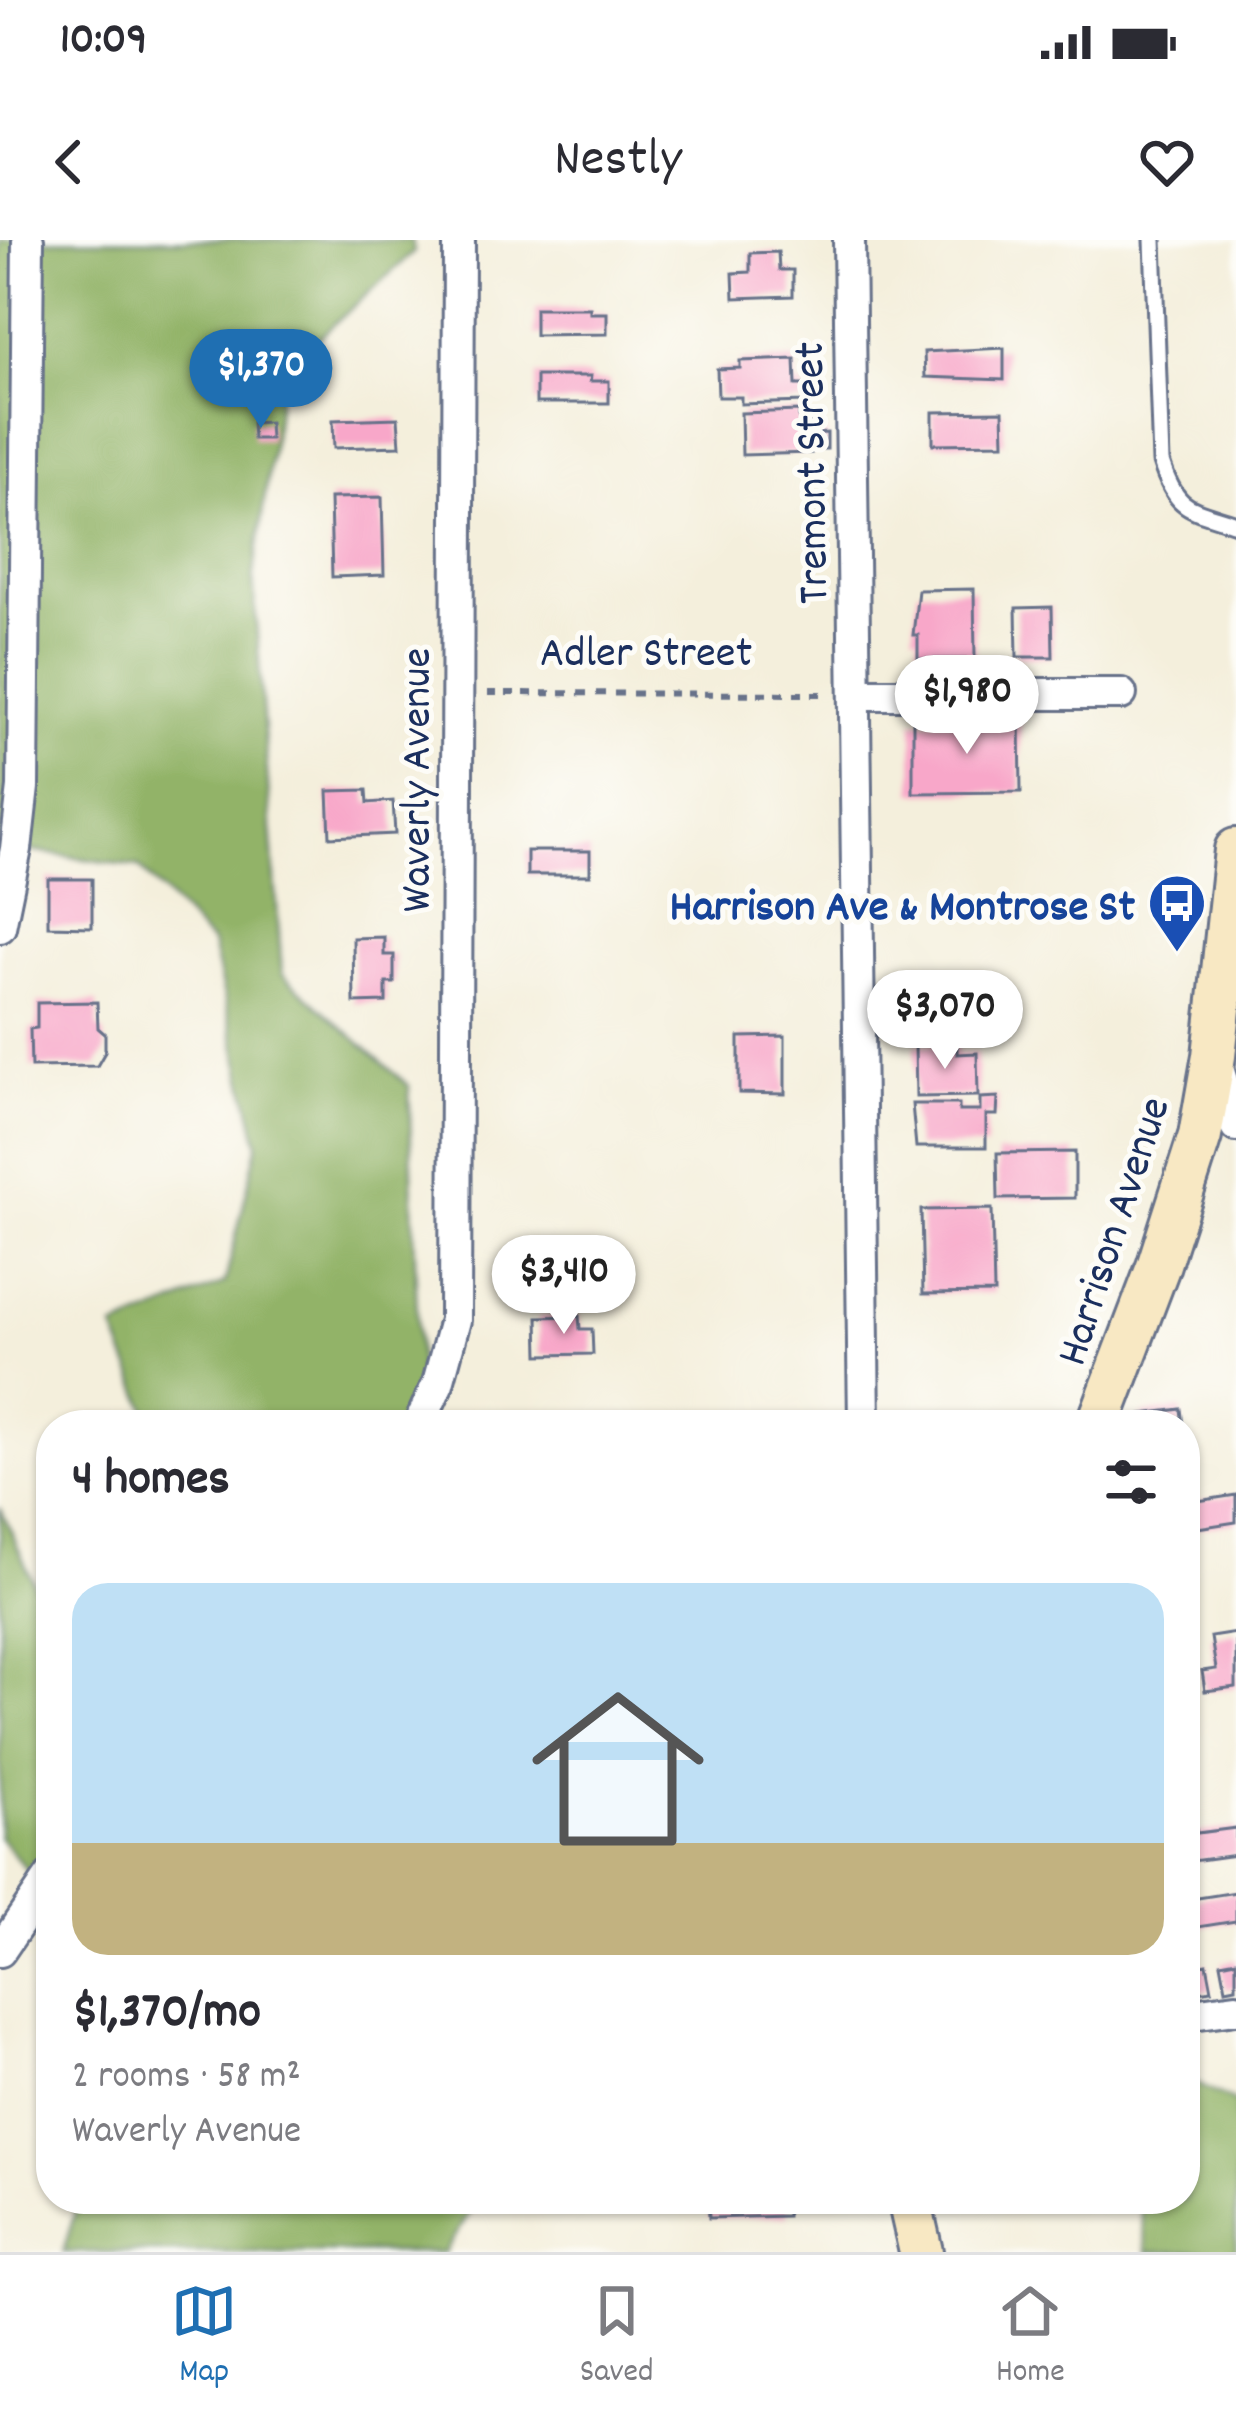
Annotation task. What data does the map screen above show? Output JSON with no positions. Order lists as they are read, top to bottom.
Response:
{
  "streets": {
    "main road": ["Harrison Avenue"],
    "street": ["Tremont Street", "Waverly Avenue"],
    "path": ["Adler Street"]
  },
  "crossings": [
    ["Tremont Street", "Adler Street"],
    ["Adler Street", "Waverly Avenue"]
  ],
  "places": {
    "bus stop": ["Harrison Ave & Montrose St"]
  },
  "page": {
    "status": "10:09",
    "header": "Nestly",
    "price": [
      "$1,370",
      "$1,980",
      "$3,070",
      "$3,410"
    ],
    "heading": "4 homes",
    "list": [
      {
        "name": "$1,370/mo",
        "note": "2 rooms · 58 m² · Waverly Avenue"
      }
    ],
    "tabs": ["Map", "Saved", "Home"]
  }
}
